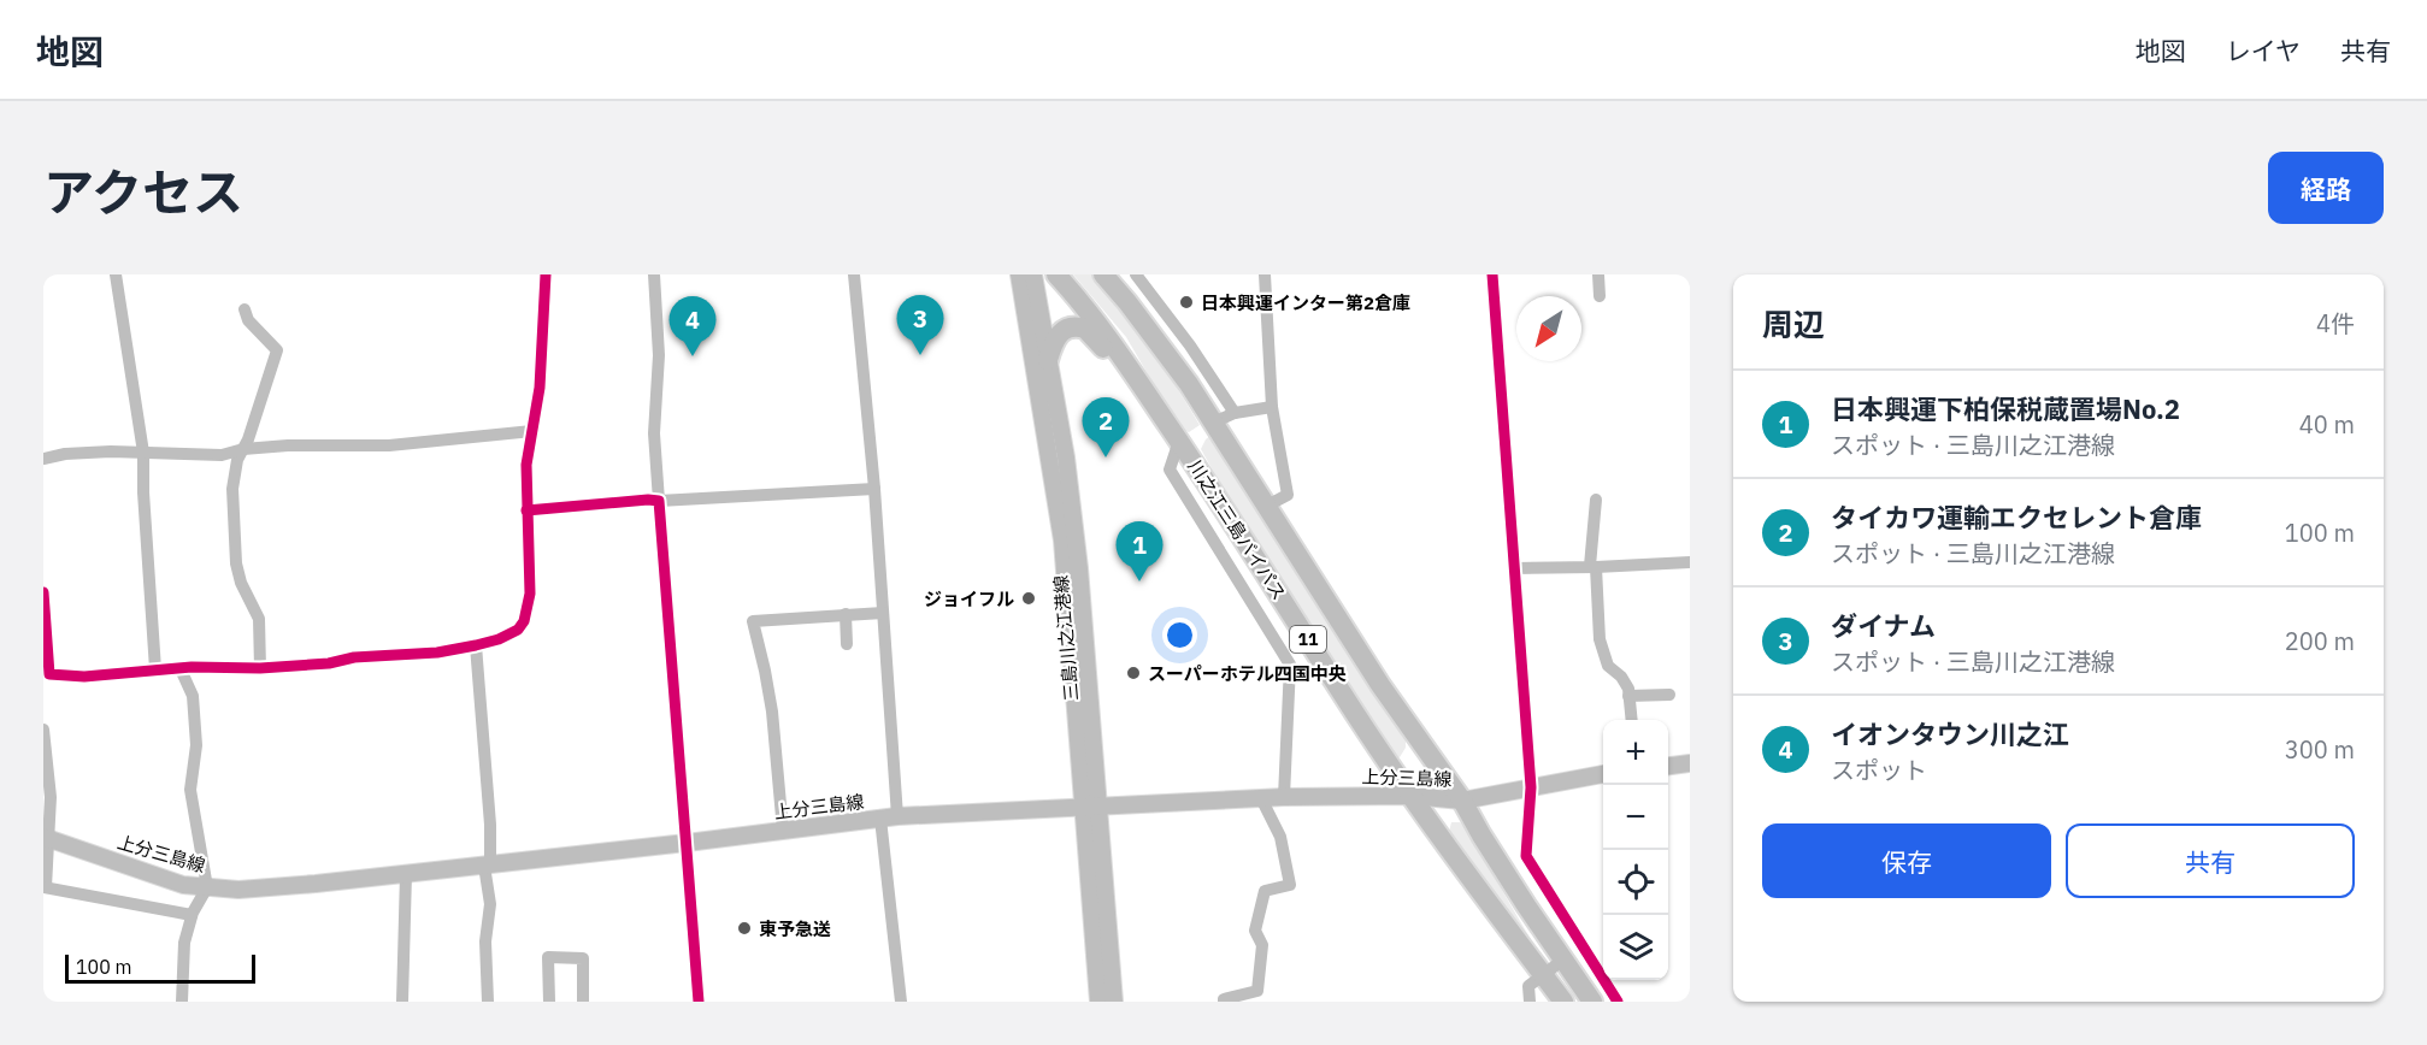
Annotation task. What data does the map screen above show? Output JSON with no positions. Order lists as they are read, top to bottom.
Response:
{
  "streets": {
    "highway": ["川之江三島バイパス", "11"],
    "main road": ["三島川之江港線", "上分三島線"]
  },
  "crossings": [
    ["川之江三島バイパス", "上分三島線"],
    ["三島川之江港線", "上分三島線"]
  ],
  "places": [
    "日本興運インター第2倉庫",
    "ジョイフル",
    "スーパーホテル四国中央",
    "東予急送"
  ],
  "scale_bar": "100 m",
  "north": "bottom left",
  "page": {
    "header": "地図",
    "nav": ["地図", "レイヤ", "共有"],
    "title": "アクセス",
    "buttons": [
      "経路",
      ["保存", "共有"]
    ],
    "heading": ["周辺", "4件"],
    "pins": [
      "3",
      "4",
      "2",
      "1"
    ],
    "list": [
      {
        "mark": "1",
        "name": "日本興運下柏保税蔵置場No.2",
        "note": "スポット · 三島川之江港線",
        "value": "40 m"
      },
      {
        "mark": "2",
        "name": "タイカワ運輸エクセレント倉庫",
        "note": "スポット · 三島川之江港線",
        "value": "100 m"
      },
      {
        "mark": "3",
        "name": "ダイナム",
        "note": "スポット · 三島川之江港線",
        "value": "200 m"
      },
      {
        "mark": "4",
        "name": "イオンタウン川之江",
        "note": "スポット",
        "value": "300 m"
      }
    ],
    "map_buttons": ["+", "−"],
    "scale": "100 m"
  }
}
